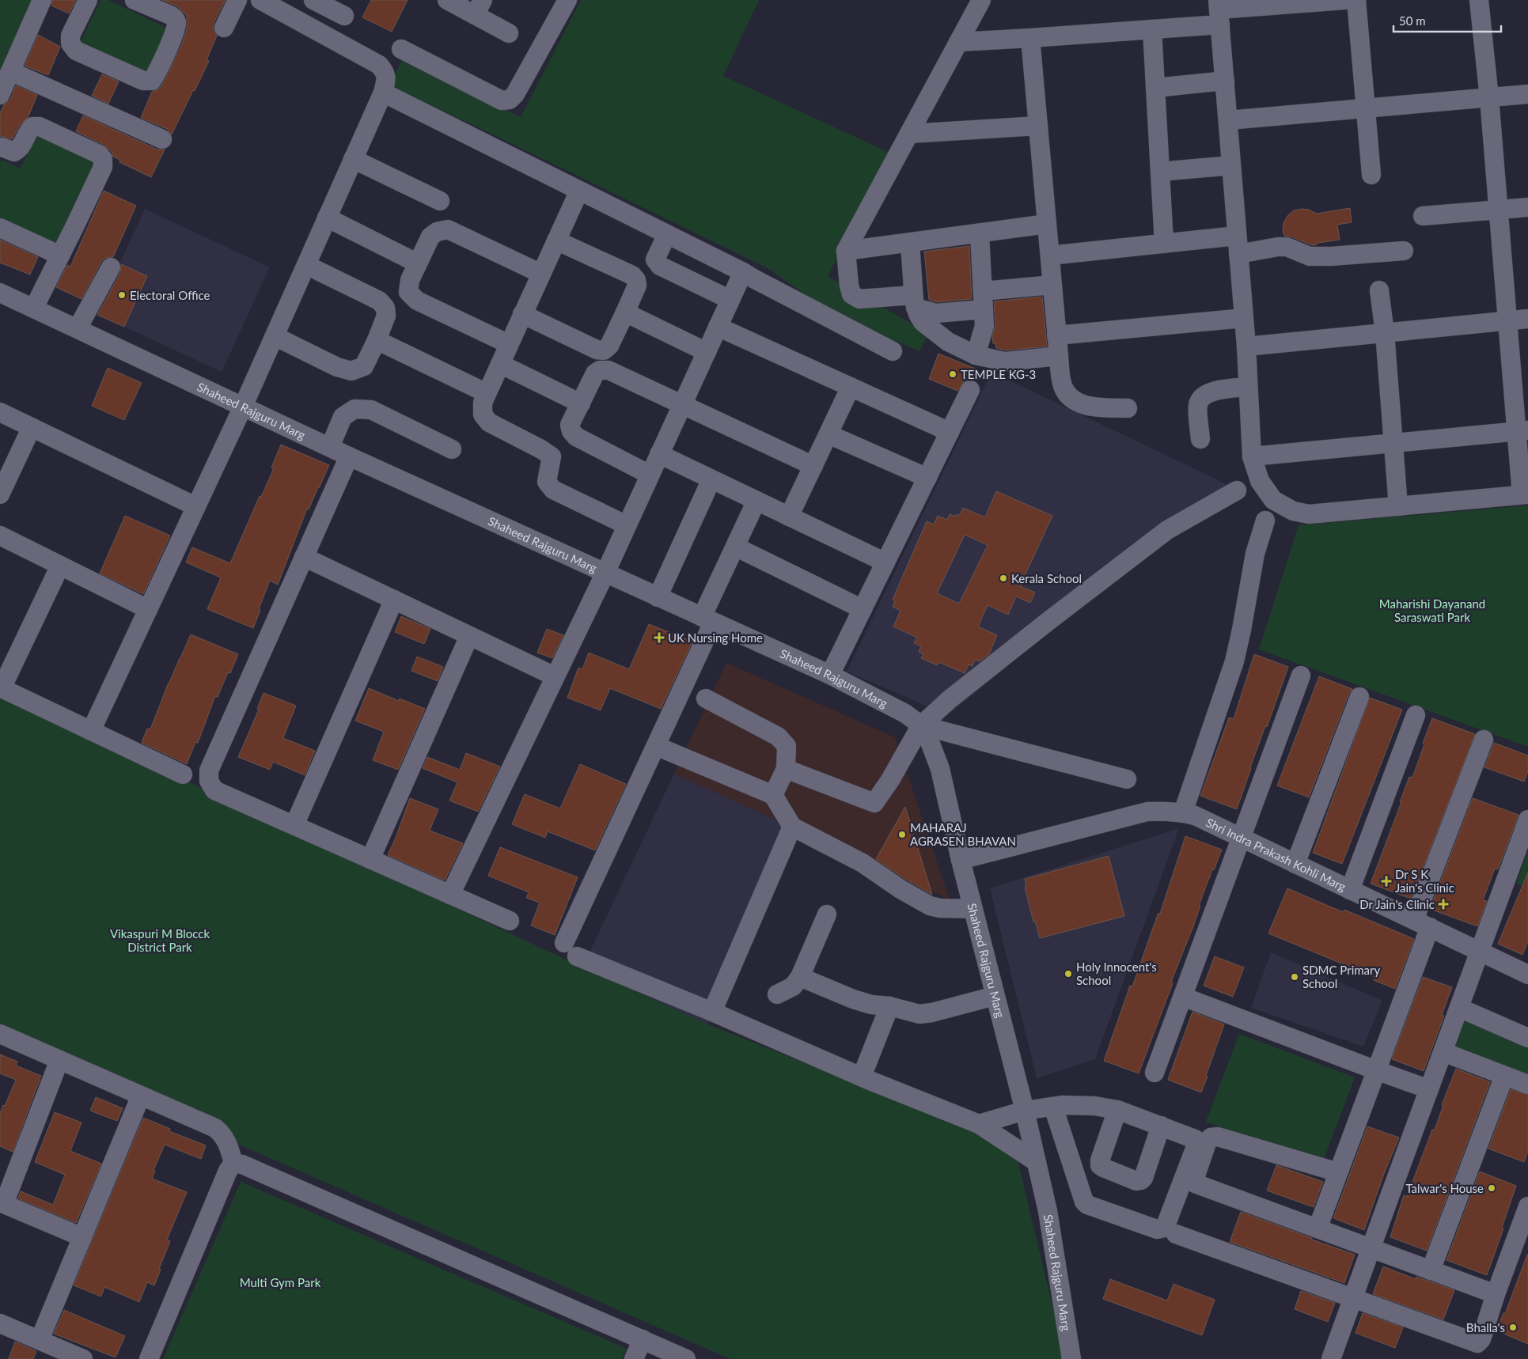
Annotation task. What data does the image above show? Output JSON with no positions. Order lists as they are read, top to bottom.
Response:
{
  "streets": {
    "street": ["Shaheed Rajguru Marg", "Shri Indra Prakash Kohli Marg"]
  },
  "parks": ["Maharishi Dayanand Saraswati Park", "Vikaspuri M Blocck District Park", "Multi Gym Park"],
  "places": {
    "other": [
      "Electoral Office",
      "TEMPLE KG-3",
      "Kerala School",
      "MAHARAJ AGRASEN BHAVAN",
      "Holy Innocent's School",
      "SDMC Primary School",
      "Talwar's House",
      "Bhalla's"
    ],
    "health": ["UK Nursing Home", "Dr S K Jain's Clinic", "Dr Jain's Clinic"]
  },
  "scale_bar": "50 m"
}
